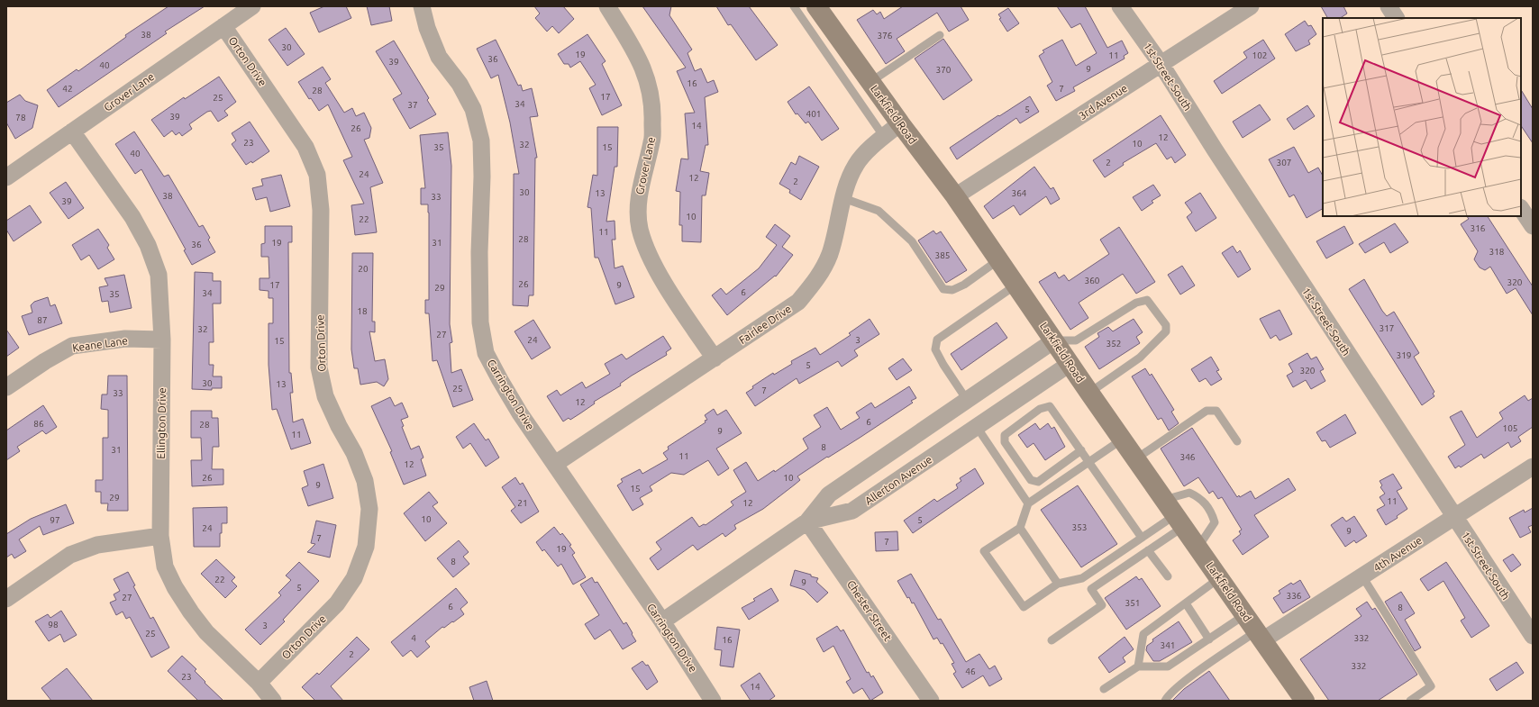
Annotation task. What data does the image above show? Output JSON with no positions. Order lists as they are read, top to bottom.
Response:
{
  "streets": {
    "main road": ["Larkfield Road"],
    "street": [
      "Orton Drive",
      "1st Street South",
      "Grover Lane",
      "3rd Avenue",
      "Fairlee Drive",
      "Keane Lane",
      "Carrington Drive",
      "Ellington Drive",
      "Allerton Avenue",
      "4th Avenue",
      "Chester Street"
    ]
  },
  "crossings": [
    ["Orton Drive", "Grover Lane"],
    ["Orton Drive", "Ellington Drive"],
    ["1st Street South", "3rd Avenue"],
    ["1st Street South", "4th Avenue"],
    ["Grover Lane", "Fairlee Drive"],
    ["Grover Lane", "Ellington Drive"],
    ["3rd Avenue", "Larkfield Road"],
    ["Larkfield Road", "Fairlee Drive"],
    ["Larkfield Road", "Allerton Avenue"],
    ["Larkfield Road", "4th Avenue"],
    ["Fairlee Drive", "Carrington Drive"],
    ["Keane Lane", "Ellington Drive"],
    ["Carrington Drive", "Allerton Avenue"],
    ["Allerton Avenue", "Chester Street"]
  ],
  "house_numbers": [
    "38",
    "376",
    "30",
    "19",
    "11",
    "102",
    "36",
    "39",
    "40",
    "9",
    "370",
    "16",
    "42",
    "7",
    "28",
    "17",
    "25",
    "34",
    "37",
    "5",
    "401",
    "39",
    "78",
    "14",
    "26",
    "12",
    "23",
    "10",
    "32",
    "35",
    "15",
    "40",
    "2",
    "307",
    "24",
    "12",
    "2",
    "30",
    "13",
    "364",
    "38",
    "33",
    "39",
    "10",
    "22",
    "316",
    "11",
    "28",
    "19",
    "31",
    "36",
    "318",
    "385",
    "20",
    "360",
    "320",
    "26",
    "17",
    "9",
    "29",
    "6",
    "34",
    "35",
    "18",
    "87",
    "317",
    "32",
    "27",
    "24",
    "3",
    "15",
    "352",
    "319",
    "5",
    "320",
    "30",
    "13",
    "25",
    "7",
    "33",
    "12",
    "6",
    "86",
    "28",
    "105",
    "9",
    "11",
    "8",
    "31",
    "11",
    "346",
    "12",
    "26",
    "10",
    "9",
    "15",
    "29",
    "11",
    "21",
    "12",
    "10",
    "97",
    "5",
    "353",
    "24",
    "9",
    "7",
    "7",
    "19",
    "8",
    "22",
    "9",
    "5",
    "336",
    "27",
    "351",
    "6",
    "8",
    "98",
    "3",
    "25",
    "4",
    "332",
    "16",
    "341",
    "2",
    "332",
    "46",
    "23",
    "14"
  ]
}
